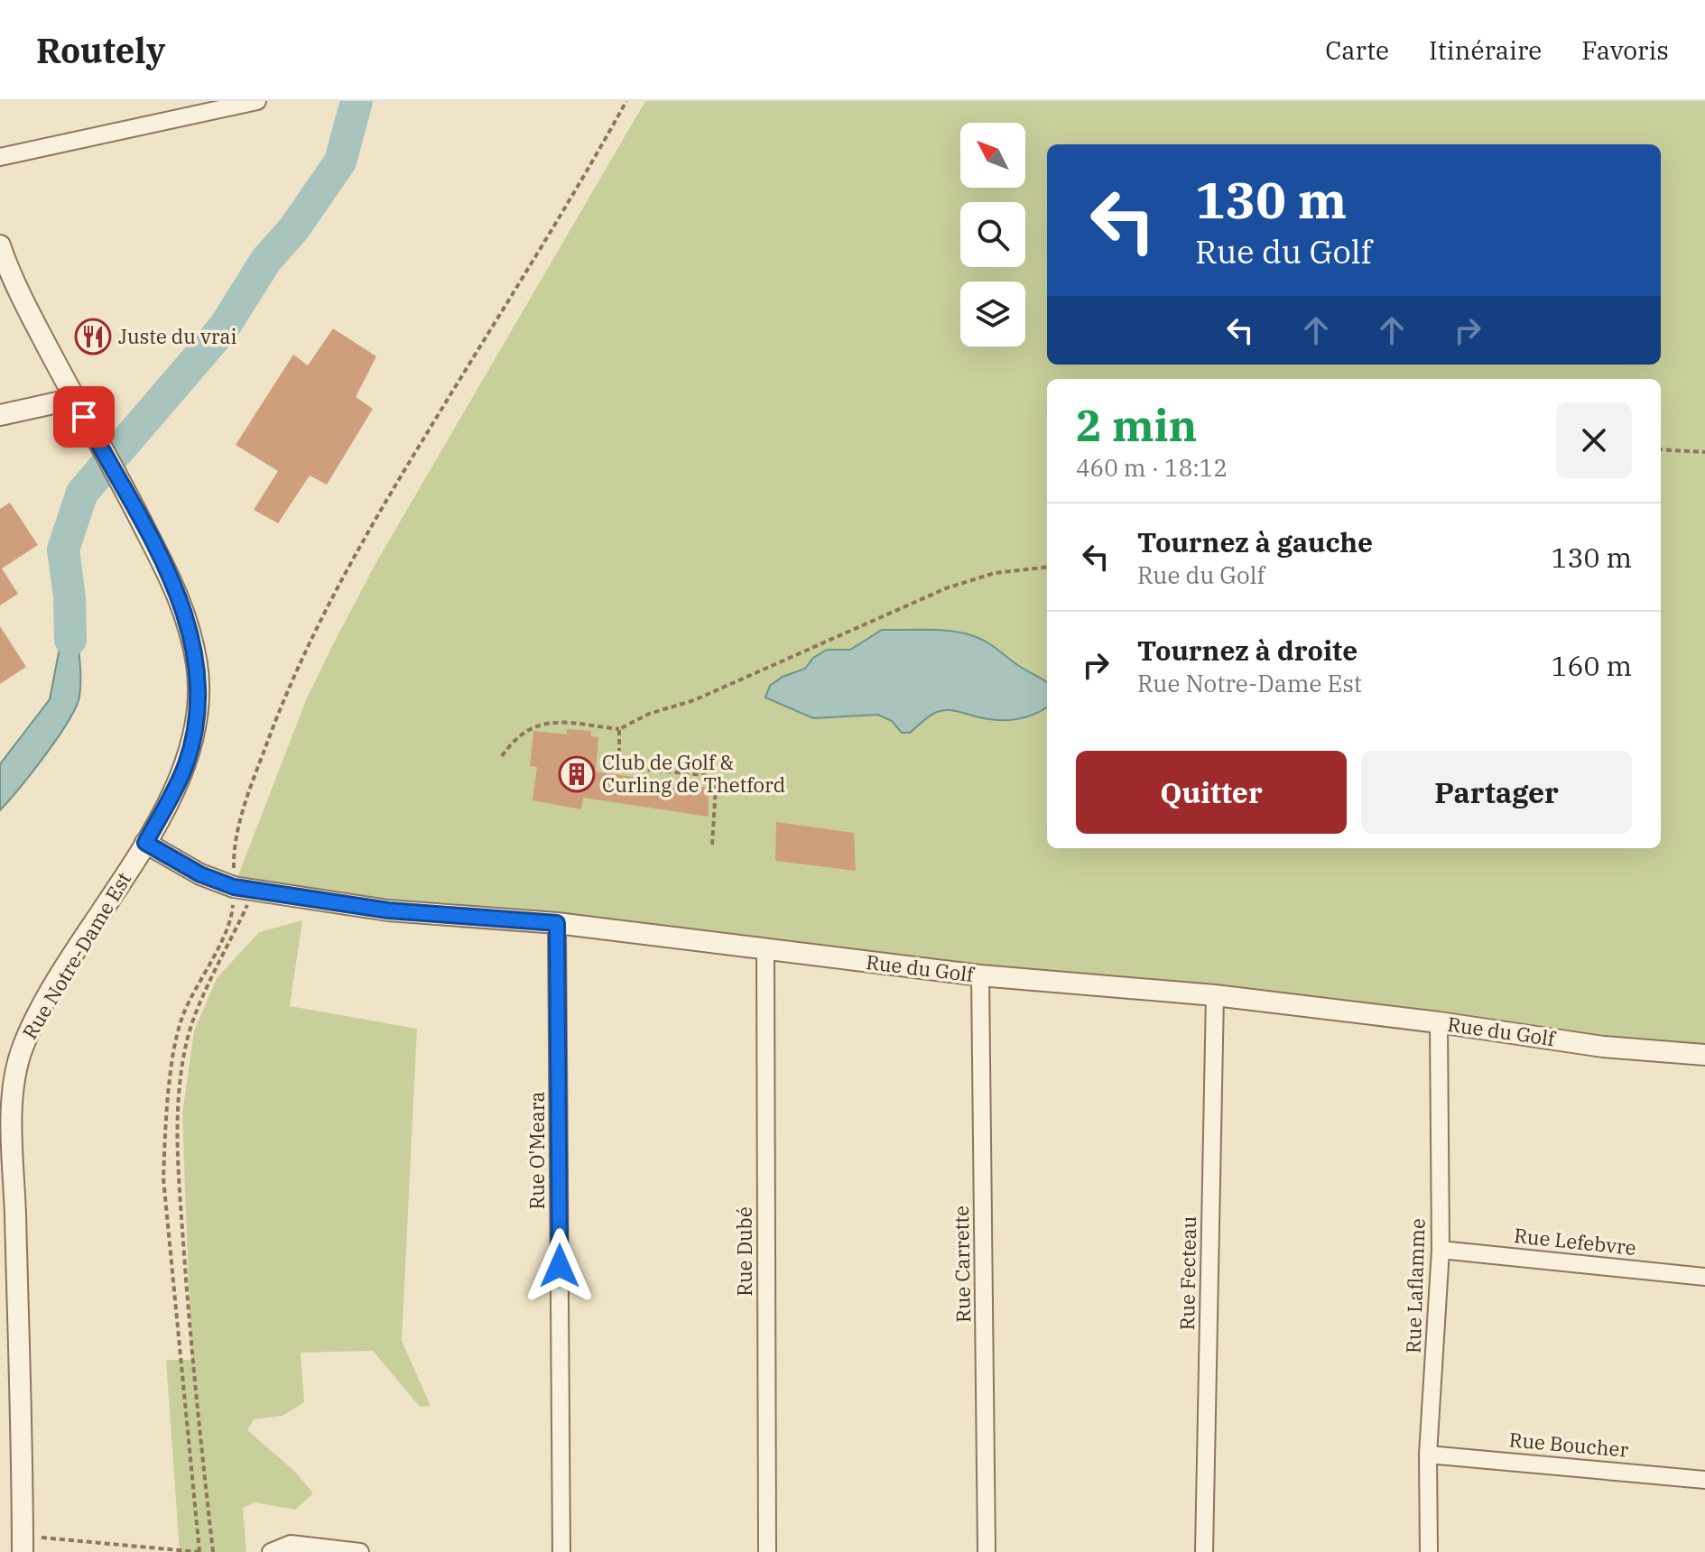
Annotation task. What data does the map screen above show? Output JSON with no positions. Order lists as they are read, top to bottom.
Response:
{
  "streets": {
    "street": [
      "Rue Notre-Dame Est",
      "Rue du Golf",
      "Rue O'Meara",
      "Rue Lefebvre",
      "Rue Dubé",
      "Rue Carrette",
      "Rue Fecteau",
      "Rue Laflamme",
      "Rue Boucher"
    ]
  },
  "crossings": [
    ["Rue Notre-Dame Est", "Rue du Golf"],
    ["Rue du Golf", "Rue O'Meara"],
    ["Rue du Golf", "Rue Dubé"],
    ["Rue du Golf", "Rue Carrette"],
    ["Rue du Golf", "Rue Fecteau"],
    ["Rue du Golf", "Rue Laflamme"],
    ["Rue Lefebvre", "Rue Laflamme"],
    ["Rue Laflamme", "Rue Boucher"]
  ],
  "places": {
    "restaurant": ["Juste du vrai"],
    "building": ["Club de Golf & Curling de Thetford"]
  },
  "north": "top left",
  "page": {
    "header": "Routely",
    "nav": ["Carte", "Itinéraire", "Favoris"],
    "turn": ["130 m", "Rue du Golf"],
    "heading": ["2 min", "460 m · 18:12"],
    "list": [
      {
        "name": "Tournez à gauche",
        "note": "Rue du Golf",
        "value": "130 m"
      },
      {
        "name": "Tournez à droite",
        "note": "Rue Notre-Dame Est",
        "value": "160 m"
      }
    ],
    "buttons": ["Quitter", "Partager"]
  }
}
